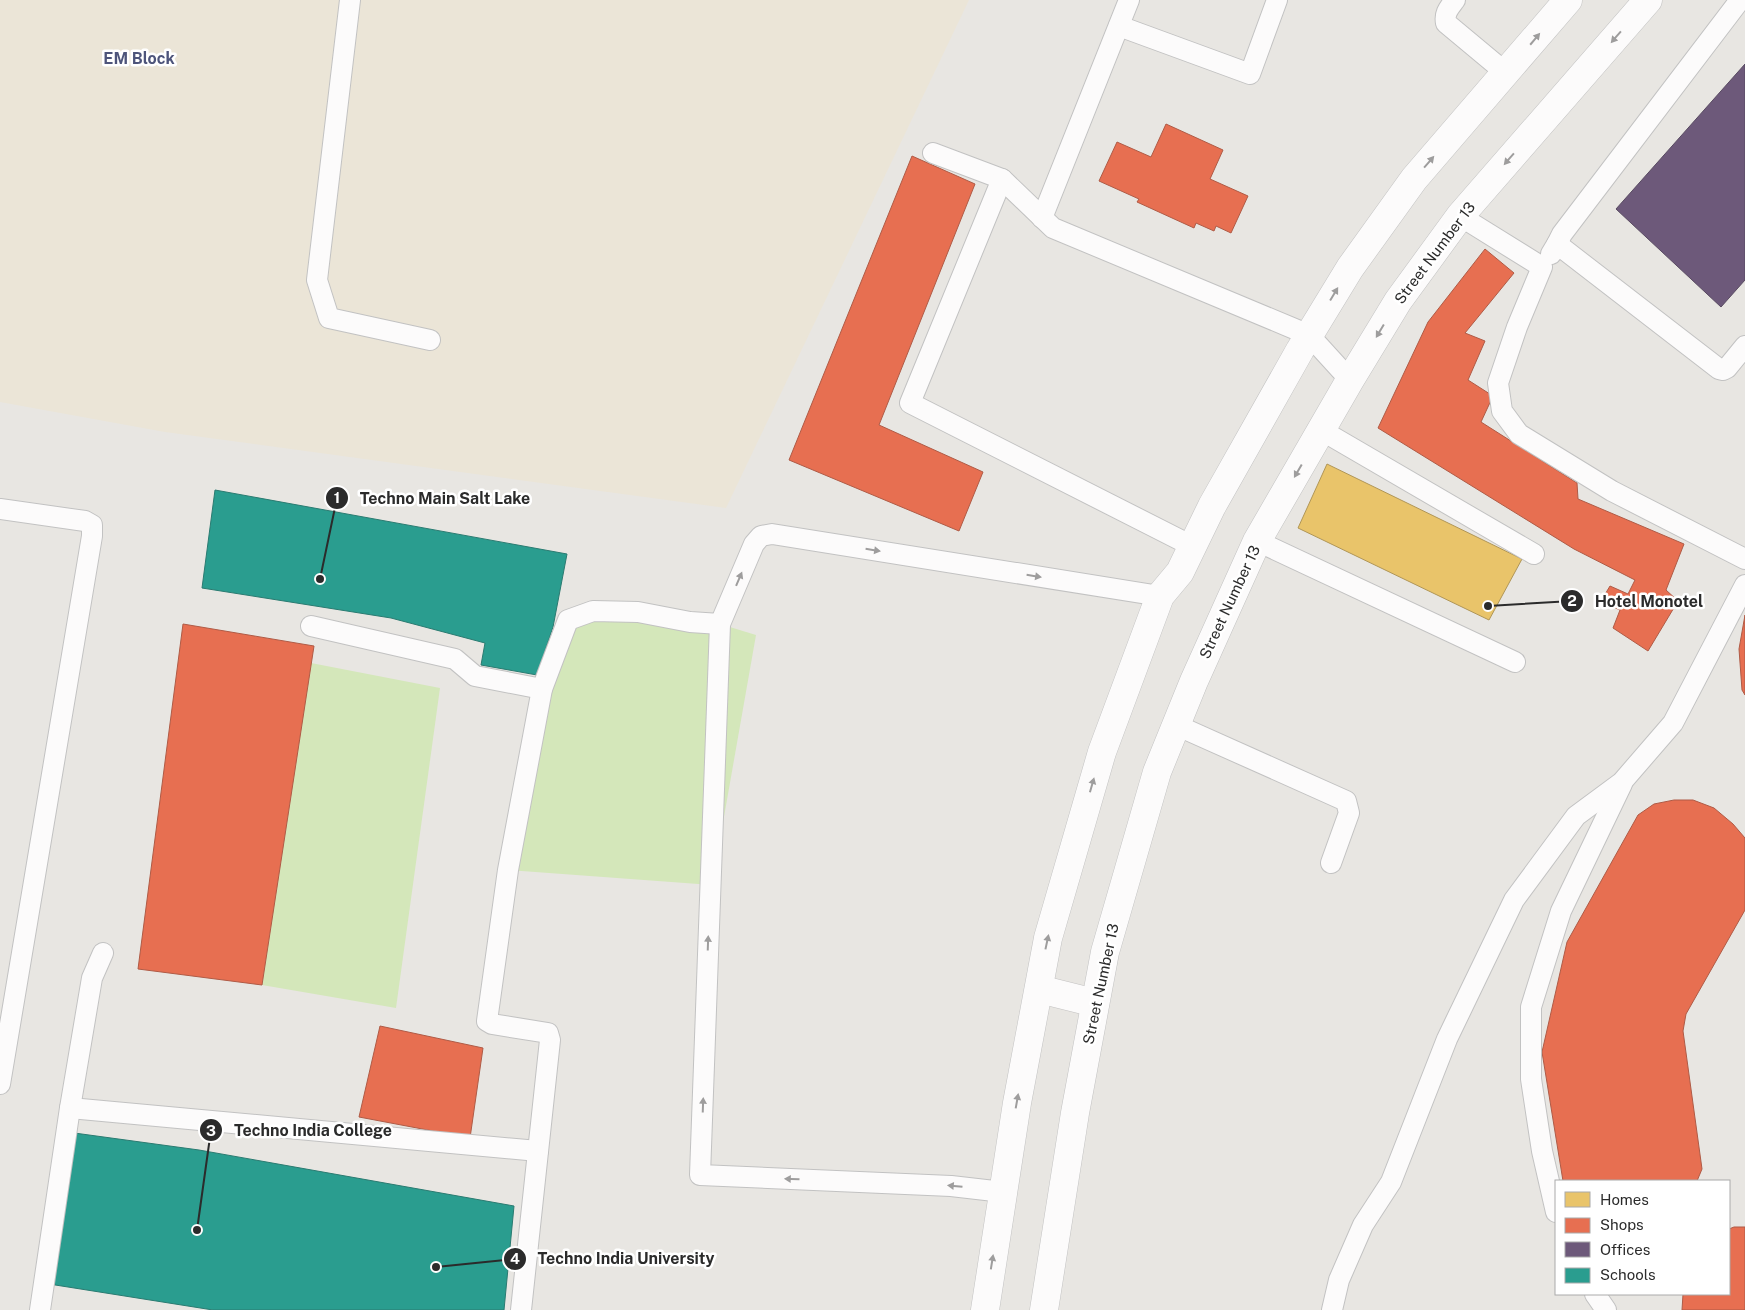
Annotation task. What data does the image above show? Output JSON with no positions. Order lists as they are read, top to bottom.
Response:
{
  "streets": {
    "main road": ["Street Number 13"]
  },
  "districts": ["EM Block"],
  "places": [
    "Techno Main Salt Lake",
    "Hotel Monotel",
    "Techno India College",
    "Techno India University"
  ],
  "legend": [
    "Homes",
    "Shops",
    "Offices",
    "Schools"
  ]
}
